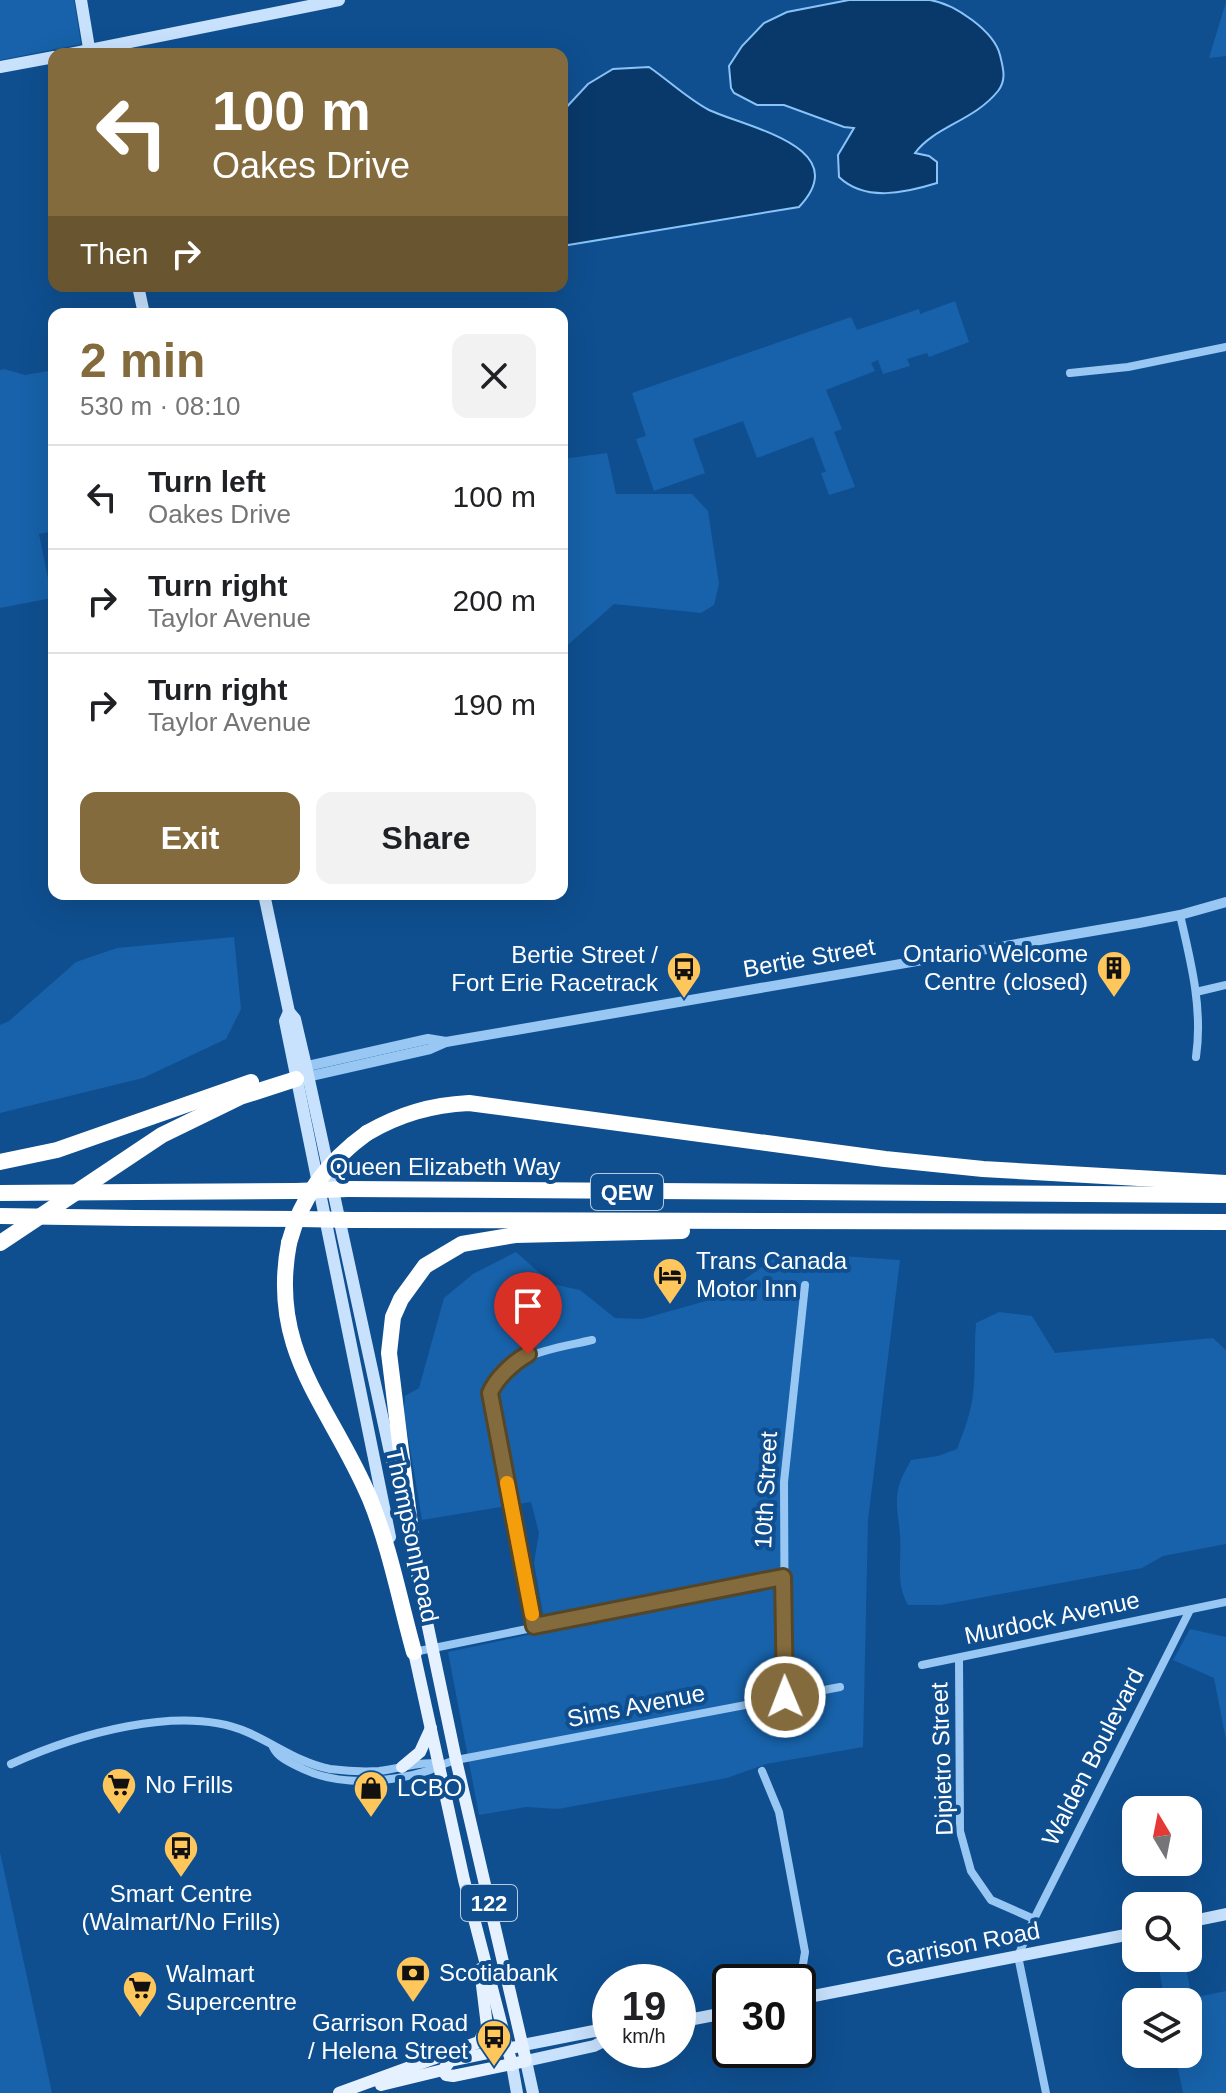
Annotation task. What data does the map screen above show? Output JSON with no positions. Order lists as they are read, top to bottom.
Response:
{
  "streets": {
    "highway": ["Queen Elizabeth Way", "QEW"],
    "main road": ["Thompson Road", "122", "Garrison Road"],
    "street": [
      "Bertie Street",
      "10th Street",
      "Murdock Avenue",
      "Sims Avenue",
      "Walden Boulevard",
      "Dipietro Street"
    ]
  },
  "crossings": [
    ["Bertie Street", "Thompson Road"],
    ["10th Street", "Sims Avenue"],
    ["Thompson Road", "Sims Avenue"],
    ["Thompson Road", "122"],
    ["Murdock Avenue", "Walden Boulevard"],
    ["Murdock Avenue", "Dipietro Street"],
    ["Walden Boulevard", "Dipietro Street"],
    ["Walden Boulevard", "Garrison Road"]
  ],
  "places": {
    "building": ["Ontario Welcome Centre (closed)"],
    "bus stop": ["Bertie Street / Fort Erie Racetrack", "Smart Centre (Walmart/No Frills)", "Garrison Road / Helena Street"],
    "hotel": ["Trans Canada Motor Inn"],
    "supermarket": ["No Frills", "Walmart Supercentre"],
    "shop": ["LCBO"],
    "bank": ["Scotiabank"]
  },
  "north": "top",
  "page": {
    "turn": ["100 m", "Oakes Drive"],
    "then": "Then",
    "heading": ["2 min", "530 m · 08:10"],
    "list": [
      {
        "name": "Turn left",
        "note": "Oakes Drive",
        "value": "100 m"
      },
      {
        "name": "Turn right",
        "note": "Taylor Avenue",
        "value": "200 m"
      },
      {
        "name": "Turn right",
        "note": "Taylor Avenue",
        "value": "190 m"
      }
    ],
    "buttons": ["Exit", "Share"],
    "speed": "19 km/h",
    "limit": "30"
  }
}
